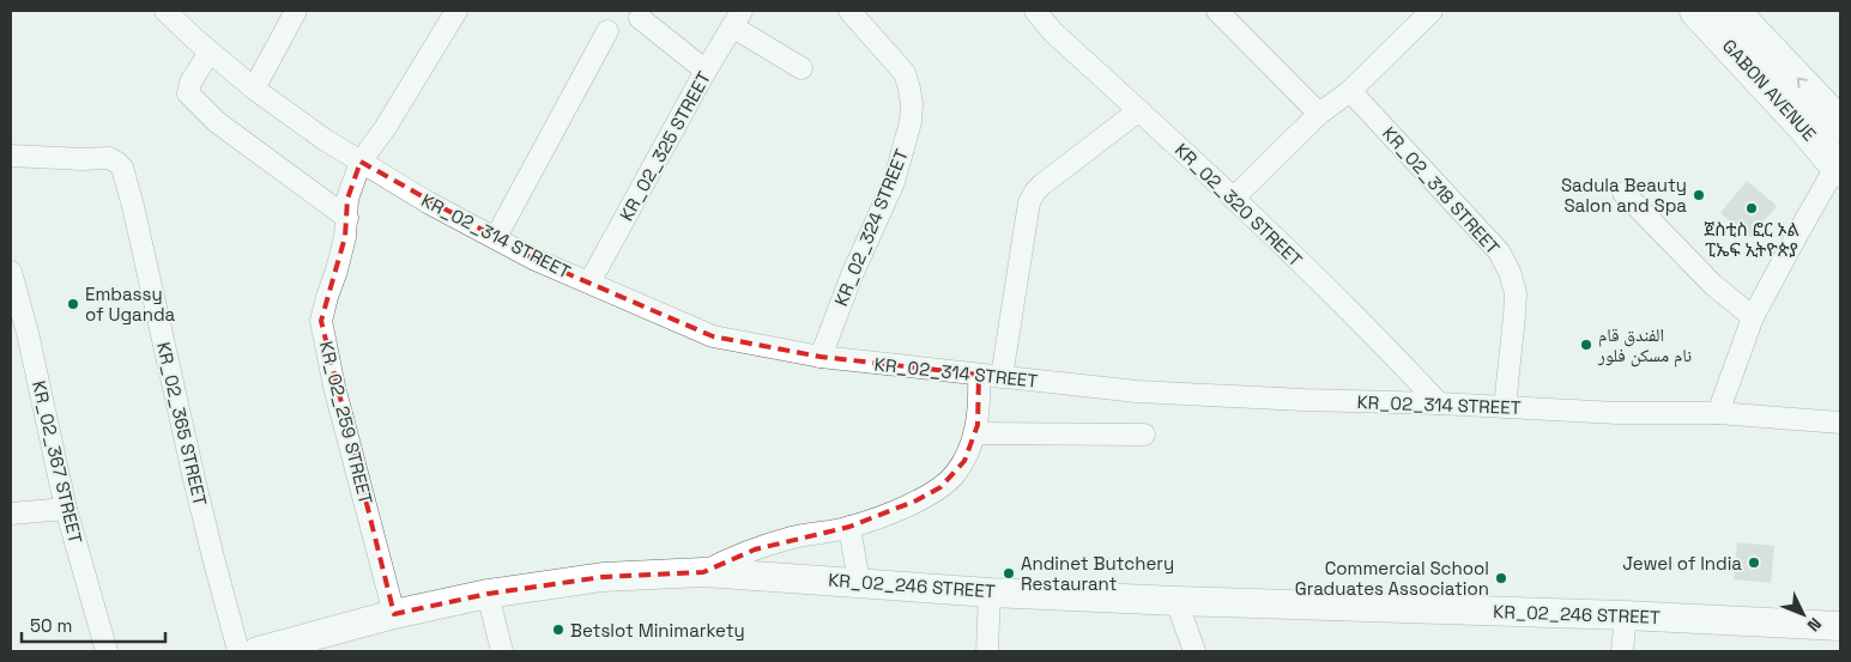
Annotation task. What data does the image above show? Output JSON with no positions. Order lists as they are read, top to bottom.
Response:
{
  "streets": {
    "main road": ["GABON AVENUE"],
    "street": [
      "KR_02_325 STREET",
      "KR_02_318 STREET",
      "KR_02_320 STREET",
      "KR_02_324 STREET",
      "KR_02_314 STREET",
      "KR_02_259 STREET",
      "KR_02_365 STREET",
      "KR_02_367 STREET",
      "KR_02_246 STREET"
    ]
  },
  "crossings": [
    ["KR_02_325 STREET", "KR_02_314 STREET"],
    ["KR_02_318 STREET", "KR_02_314 STREET"],
    ["KR_02_320 STREET", "KR_02_314 STREET"],
    ["KR_02_324 STREET", "KR_02_314 STREET"],
    ["KR_02_314 STREET", "KR_02_259 STREET"],
    ["KR_02_259 STREET", "KR_02_246 STREET"]
  ],
  "places": [
    "Sadula Beauty Salon and Spa",
    "ጀስቲስ ፎር ኦል ፒኤፍ ኢትዮጵያ",
    "Embassy of Uganda",
    "الفندق قام نام مسكن فلور",
    "Jewel of India",
    "Andinet Butchery Restaurant",
    "Commercial School Graduates Association",
    "Betslot Minimarkety"
  ],
  "scale_bar": "50 m",
  "north": "bottom right"
}
